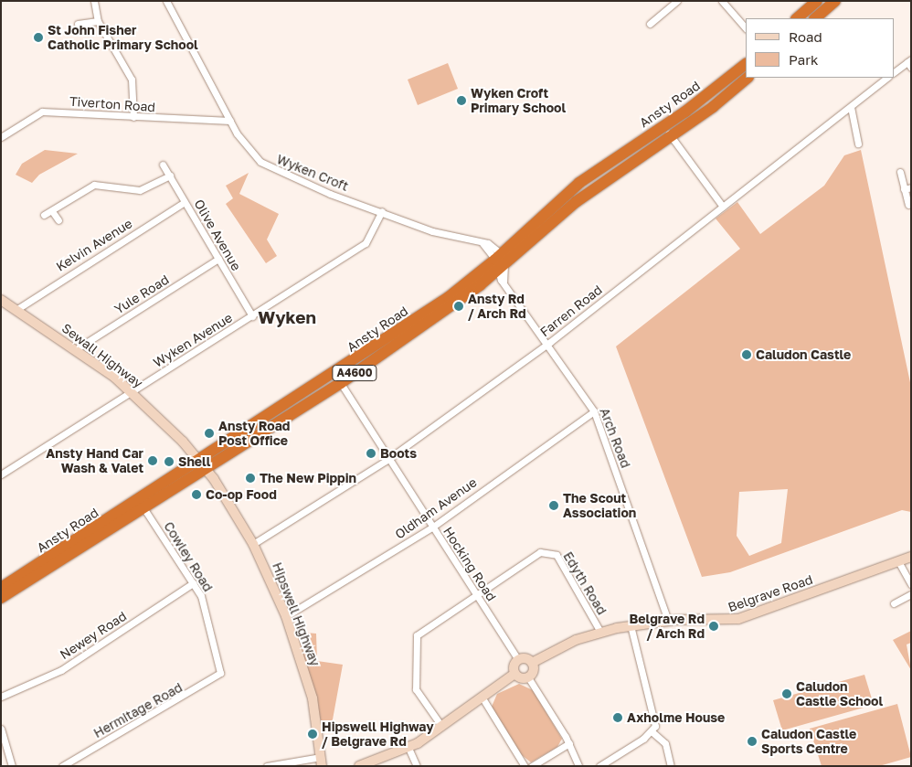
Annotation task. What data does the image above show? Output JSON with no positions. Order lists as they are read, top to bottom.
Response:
{
  "streets": {
    "highway": ["Ansty Road", "A4600"],
    "street": [
      "Tiverton Road",
      "Wyken Croft",
      "Olive Avenue",
      "Kelvin Avenue",
      "Yule Road",
      "Farren Road",
      "Wyken Avenue",
      "Sewall Highway",
      "Arch Road",
      "Oldham Avenue",
      "Cowley Road",
      "Hocking Road",
      "Edyth Road",
      "Belgrave Road",
      "Hipswell Highway",
      "Newey Road",
      "Hermitage Road"
    ]
  },
  "crossings": [
    ["Tiverton Road", "Wyken Croft"],
    ["Ansty Road", "Wyken Croft"],
    ["Ansty Road", "Sewall Highway"],
    ["Ansty Road", "Arch Road"],
    ["Ansty Road", "Cowley Road"],
    ["Ansty Road", "Hocking Road"],
    ["Ansty Road", "Hipswell Highway"],
    ["Wyken Croft", "Wyken Avenue"],
    ["Wyken Croft", "Arch Road"],
    ["Olive Avenue", "Kelvin Avenue"],
    ["Olive Avenue", "Yule Road"],
    ["Olive Avenue", "Wyken Avenue"],
    ["Kelvin Avenue", "Sewall Highway"],
    ["Yule Road", "Sewall Highway"],
    ["Farren Road", "Arch Road"],
    ["Farren Road", "Hocking Road"],
    ["Farren Road", "Hipswell Highway"],
    ["Wyken Avenue", "Sewall Highway"],
    ["Sewall Highway", "Hipswell Highway"],
    ["Arch Road", "Oldham Avenue"],
    ["Arch Road", "Belgrave Road"],
    ["Oldham Avenue", "Hocking Road"],
    ["Oldham Avenue", "Hipswell Highway"],
    ["Cowley Road", "Newey Road"],
    ["Cowley Road", "Hermitage Road"],
    ["Hocking Road", "Edyth Road"],
    ["Edyth Road", "Belgrave Road"]
  ],
  "districts": ["Wyken"],
  "places": [
    "St John Fisher Catholic Primary School",
    "Wyken Croft Primary School",
    "Ansty Rd / Arch Rd",
    "Caludon Castle",
    "Ansty Road Post Office",
    "Boots",
    "Ansty Hand Car Wash & Valet",
    "Shell",
    "The New Pippin",
    "Co-op Food",
    "The Scout Association",
    "Belgrave Rd / Arch Rd",
    "Caludon Castle School",
    "Axholme House",
    "Hipswell Highway / Belgrave Rd",
    "Caludon Castle Sports Centre"
  ],
  "legend": ["Road", "Park"]
}
